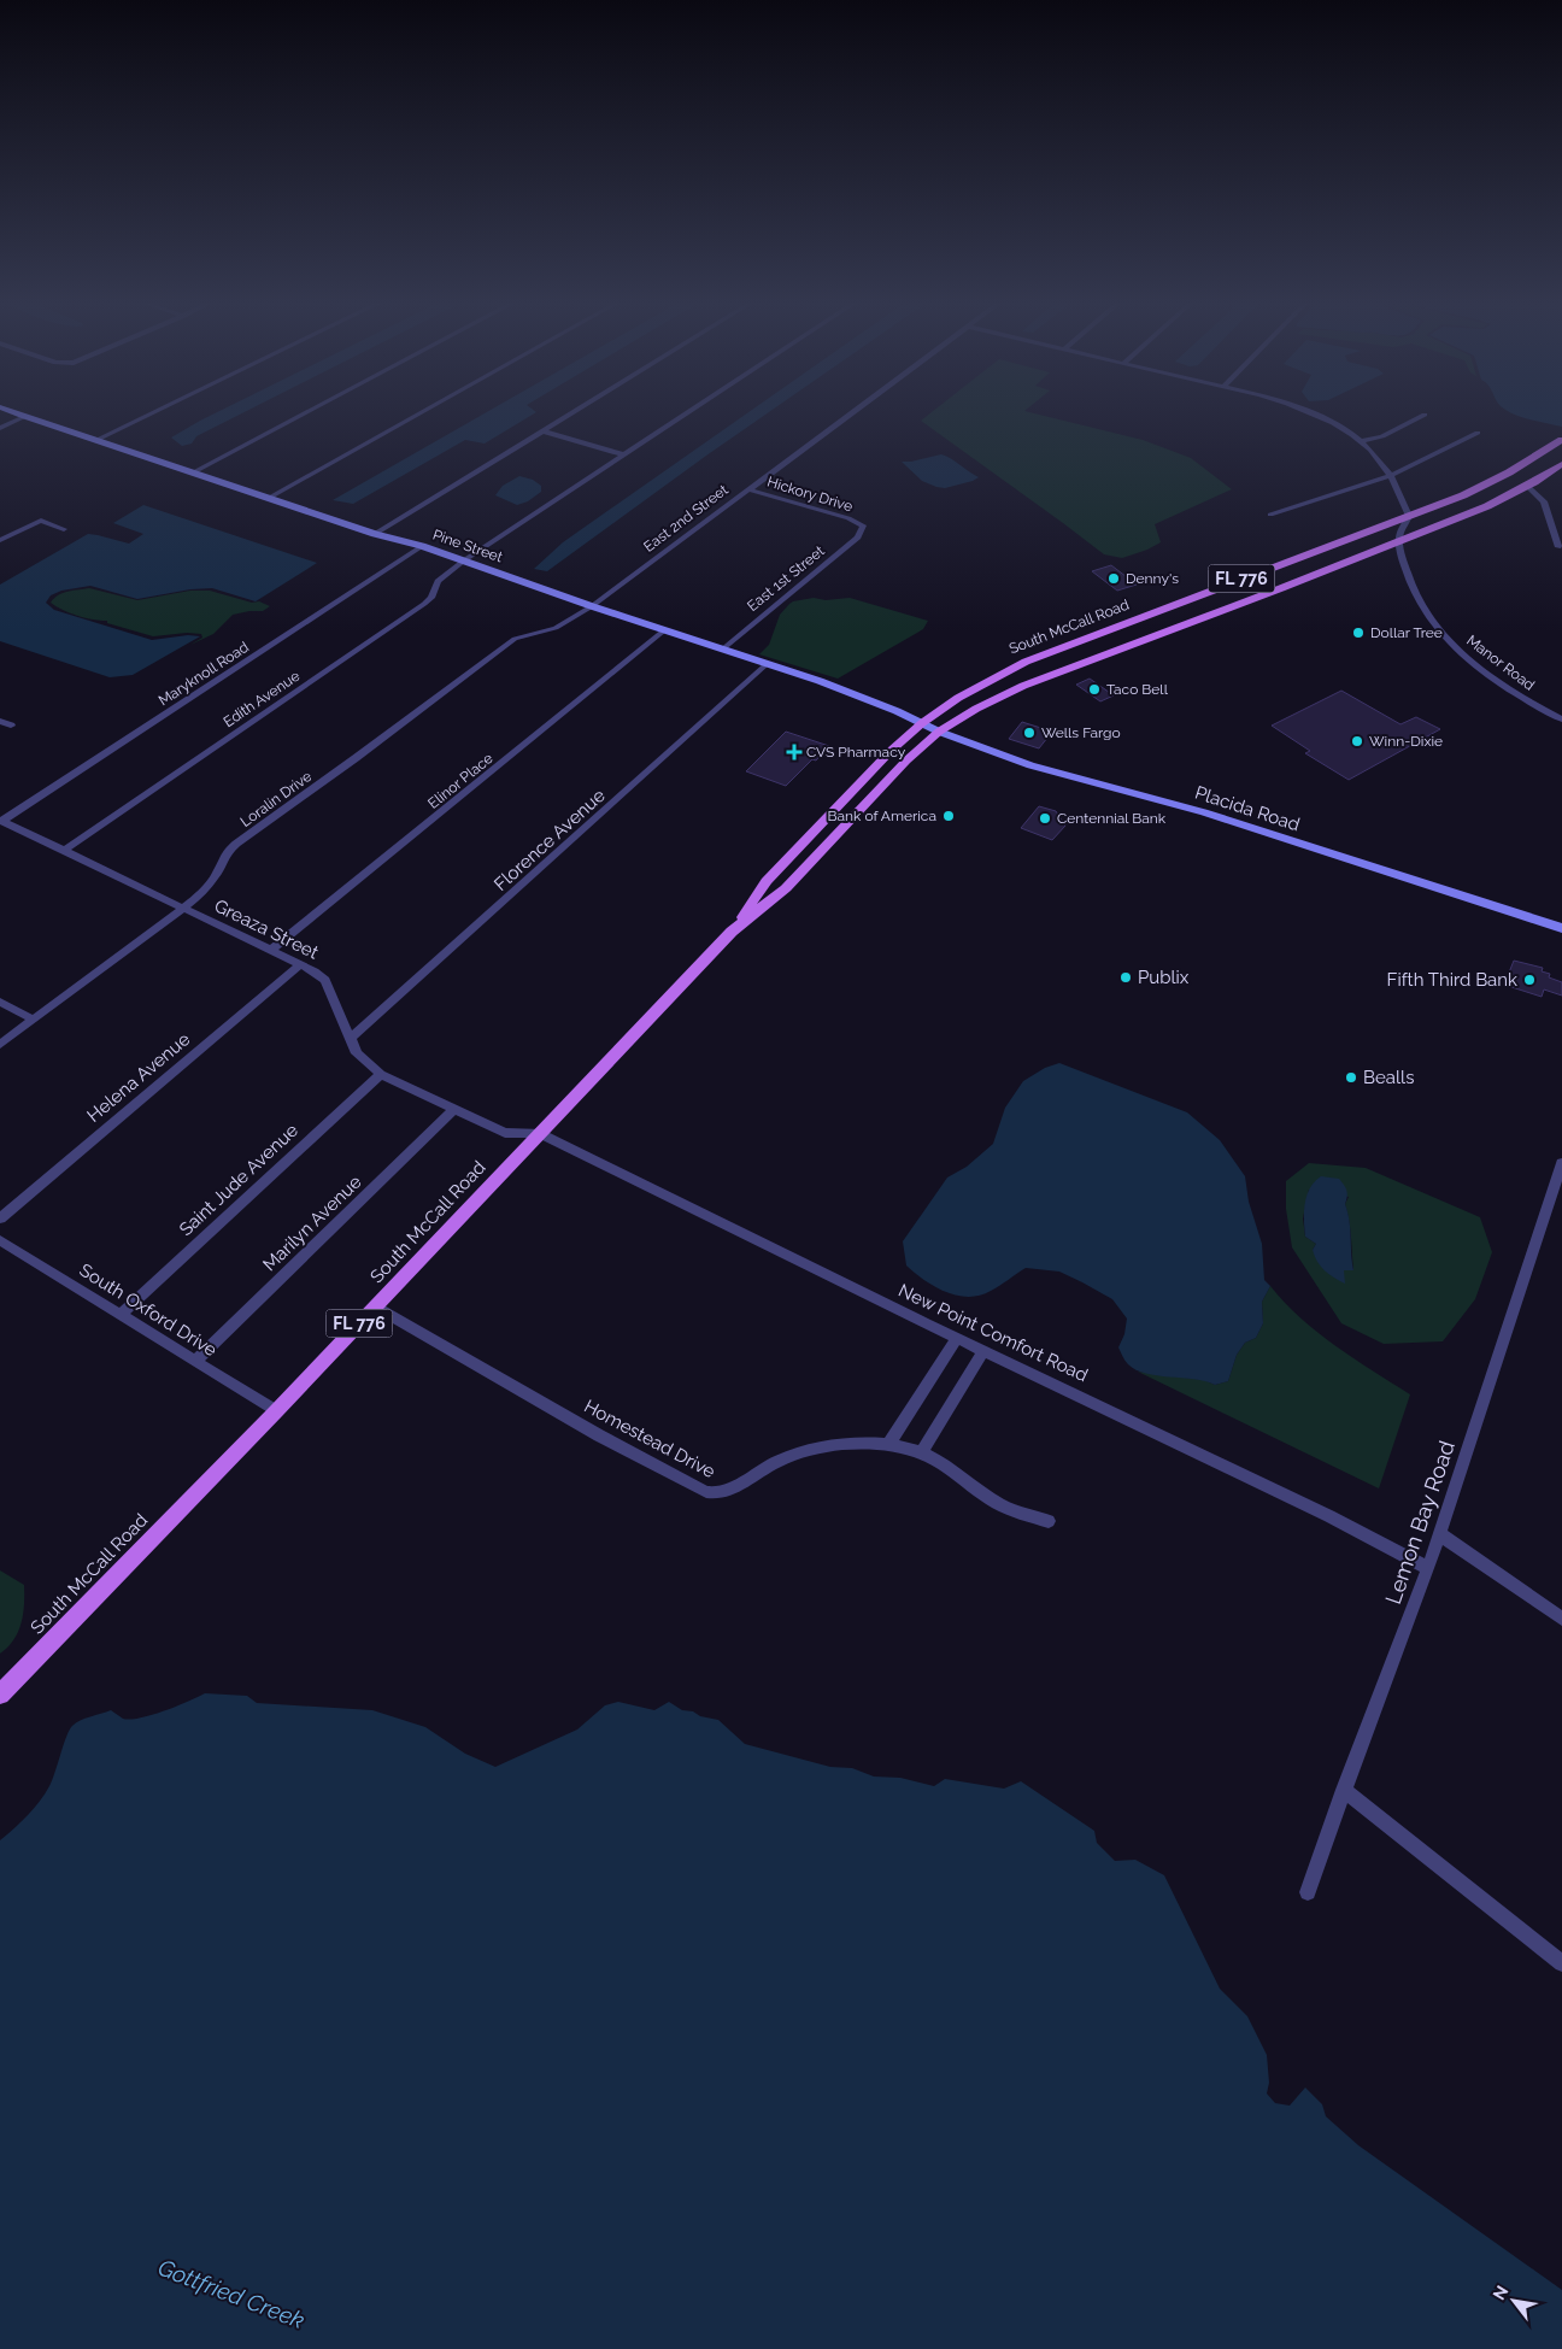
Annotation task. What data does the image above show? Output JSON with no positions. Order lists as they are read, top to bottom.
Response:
{
  "streets": {
    "main road": [
      "Pine Street",
      "FL 776",
      "South McCall Road",
      "Placida Road"
    ],
    "street": [
      "Hickory Drive",
      "East 2nd Street",
      "East 1st Street",
      "Manor Road",
      "Maryknoll Road",
      "Edith Avenue",
      "Elinor Place",
      "Loralin Drive",
      "Florence Avenue",
      "Greaza Street",
      "Helena Avenue",
      "Saint Jude Avenue",
      "Marilyn Avenue",
      "South Oxford Drive",
      "New Point Comfort Road",
      "Homestead Drive",
      "Lemon Bay Road"
    ]
  },
  "crossings": [
    ["Hickory Drive", "East 2nd Street"],
    ["Hickory Drive", "East 1st Street"],
    ["East 2nd Street", "Pine Street"],
    ["East 2nd Street", "Loralin Drive"],
    ["Pine Street", "East 1st Street"],
    ["Pine Street", "South McCall Road"],
    ["Pine Street", "Maryknoll Road"],
    ["Pine Street", "Edith Avenue"],
    ["Pine Street", "Elinor Place"],
    ["Pine Street", "Loralin Drive"],
    ["Pine Street", "Placida Road"],
    ["Pine Street", "Florence Avenue"],
    ["South McCall Road", "Manor Road"],
    ["South McCall Road", "Placida Road"],
    ["South McCall Road", "Greaza Street"],
    ["South McCall Road", "South Oxford Drive"],
    ["South McCall Road", "New Point Comfort Road"],
    ["South McCall Road", "Homestead Drive"],
    ["Maryknoll Road", "Greaza Street"],
    ["Edith Avenue", "Greaza Street"],
    ["Elinor Place", "Greaza Street"],
    ["Loralin Drive", "Greaza Street"],
    ["Florence Avenue", "Greaza Street"],
    ["Greaza Street", "Helena Avenue"],
    ["Greaza Street", "Saint Jude Avenue"],
    ["Greaza Street", "Marilyn Avenue"],
    ["Greaza Street", "New Point Comfort Road"],
    ["Saint Jude Avenue", "South Oxford Drive"],
    ["Marilyn Avenue", "South Oxford Drive"],
    ["New Point Comfort Road", "Lemon Bay Road"]
  ],
  "water": ["Gottfried Creek"],
  "places": {
    "other": [
      "Denny's",
      "Dollar Tree",
      "Taco Bell",
      "Wells Fargo",
      "Winn-Dixie",
      "Bank of America",
      "Centennial Bank",
      "Publix",
      "Fifth Third Bank",
      "Bealls"
    ],
    "health": ["CVS Pharmacy"]
  },
  "north": "top left"
}
